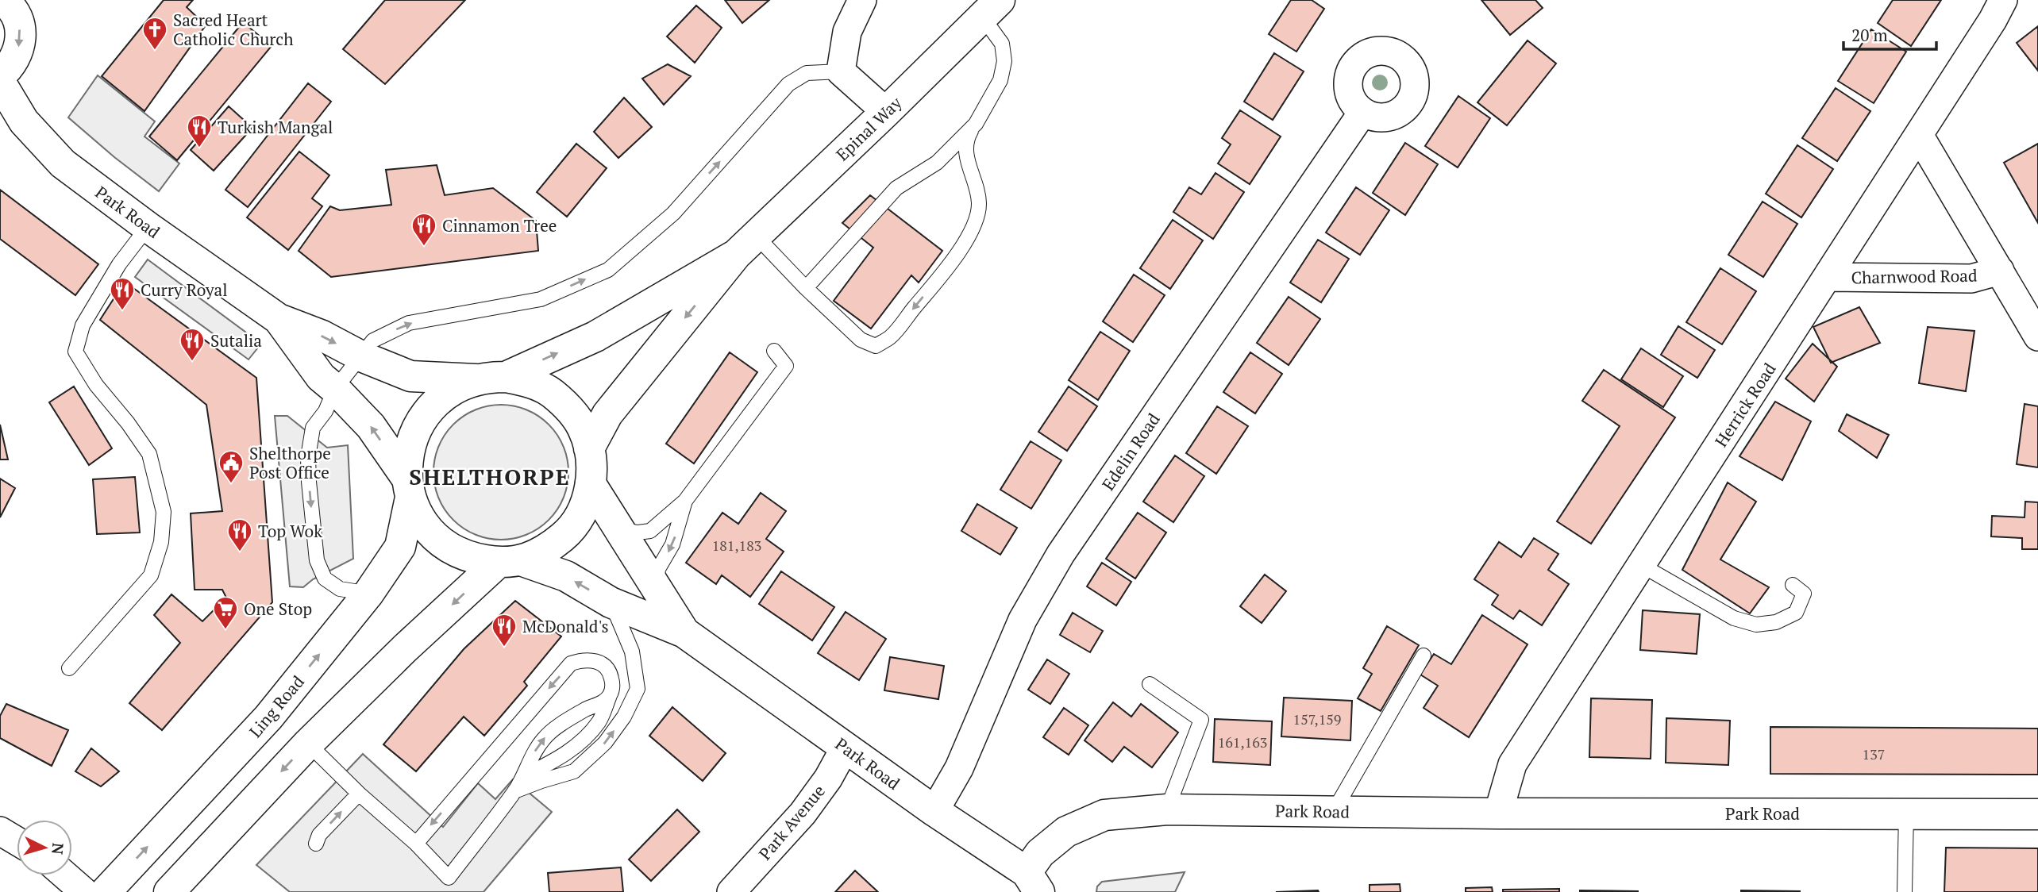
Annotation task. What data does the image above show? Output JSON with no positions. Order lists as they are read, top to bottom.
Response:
{
  "streets": {
    "street": [
      "Epinal Way",
      "Park Road",
      "Charnwood Road",
      "Herrick Road",
      "Edelin Road",
      "Ling Road",
      "Park Avenue"
    ]
  },
  "crossings": [
    ["Epinal Way", "Park Road"],
    ["Epinal Way", "Ling Road"],
    ["Park Road", "Herrick Road"],
    ["Park Road", "Edelin Road"],
    ["Park Road", "Ling Road"],
    ["Park Road", "Park Avenue"],
    ["Charnwood Road", "Herrick Road"]
  ],
  "districts": ["SHELTHORPE"],
  "places": {
    "church": ["Sacred Heart Catholic Church"],
    "restaurant": [
      "Turkish Mangal",
      "Cinnamon Tree",
      "Curry Royal",
      "Sutalia",
      "Top Wok",
      "McDonald's"
    ],
    "public building": ["Shelthorpe Post Office"],
    "supermarket": ["One Stop"]
  },
  "house_numbers": [
    "181,183",
    "157,159",
    "161,163",
    "137"
  ],
  "scale_bar": "20 m",
  "north": "right"
}
